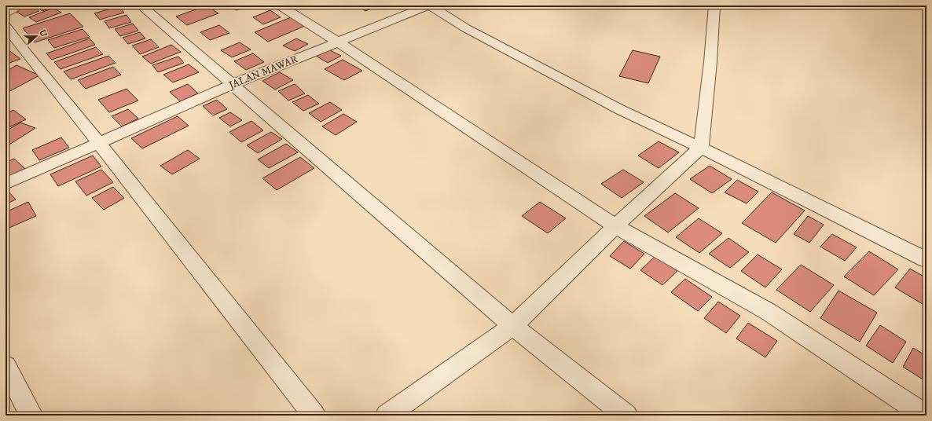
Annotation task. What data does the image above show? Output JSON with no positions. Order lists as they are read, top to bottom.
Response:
{
  "streets": {
    "street": ["JALAN MAWAR"]
  },
  "north": "right"
}
